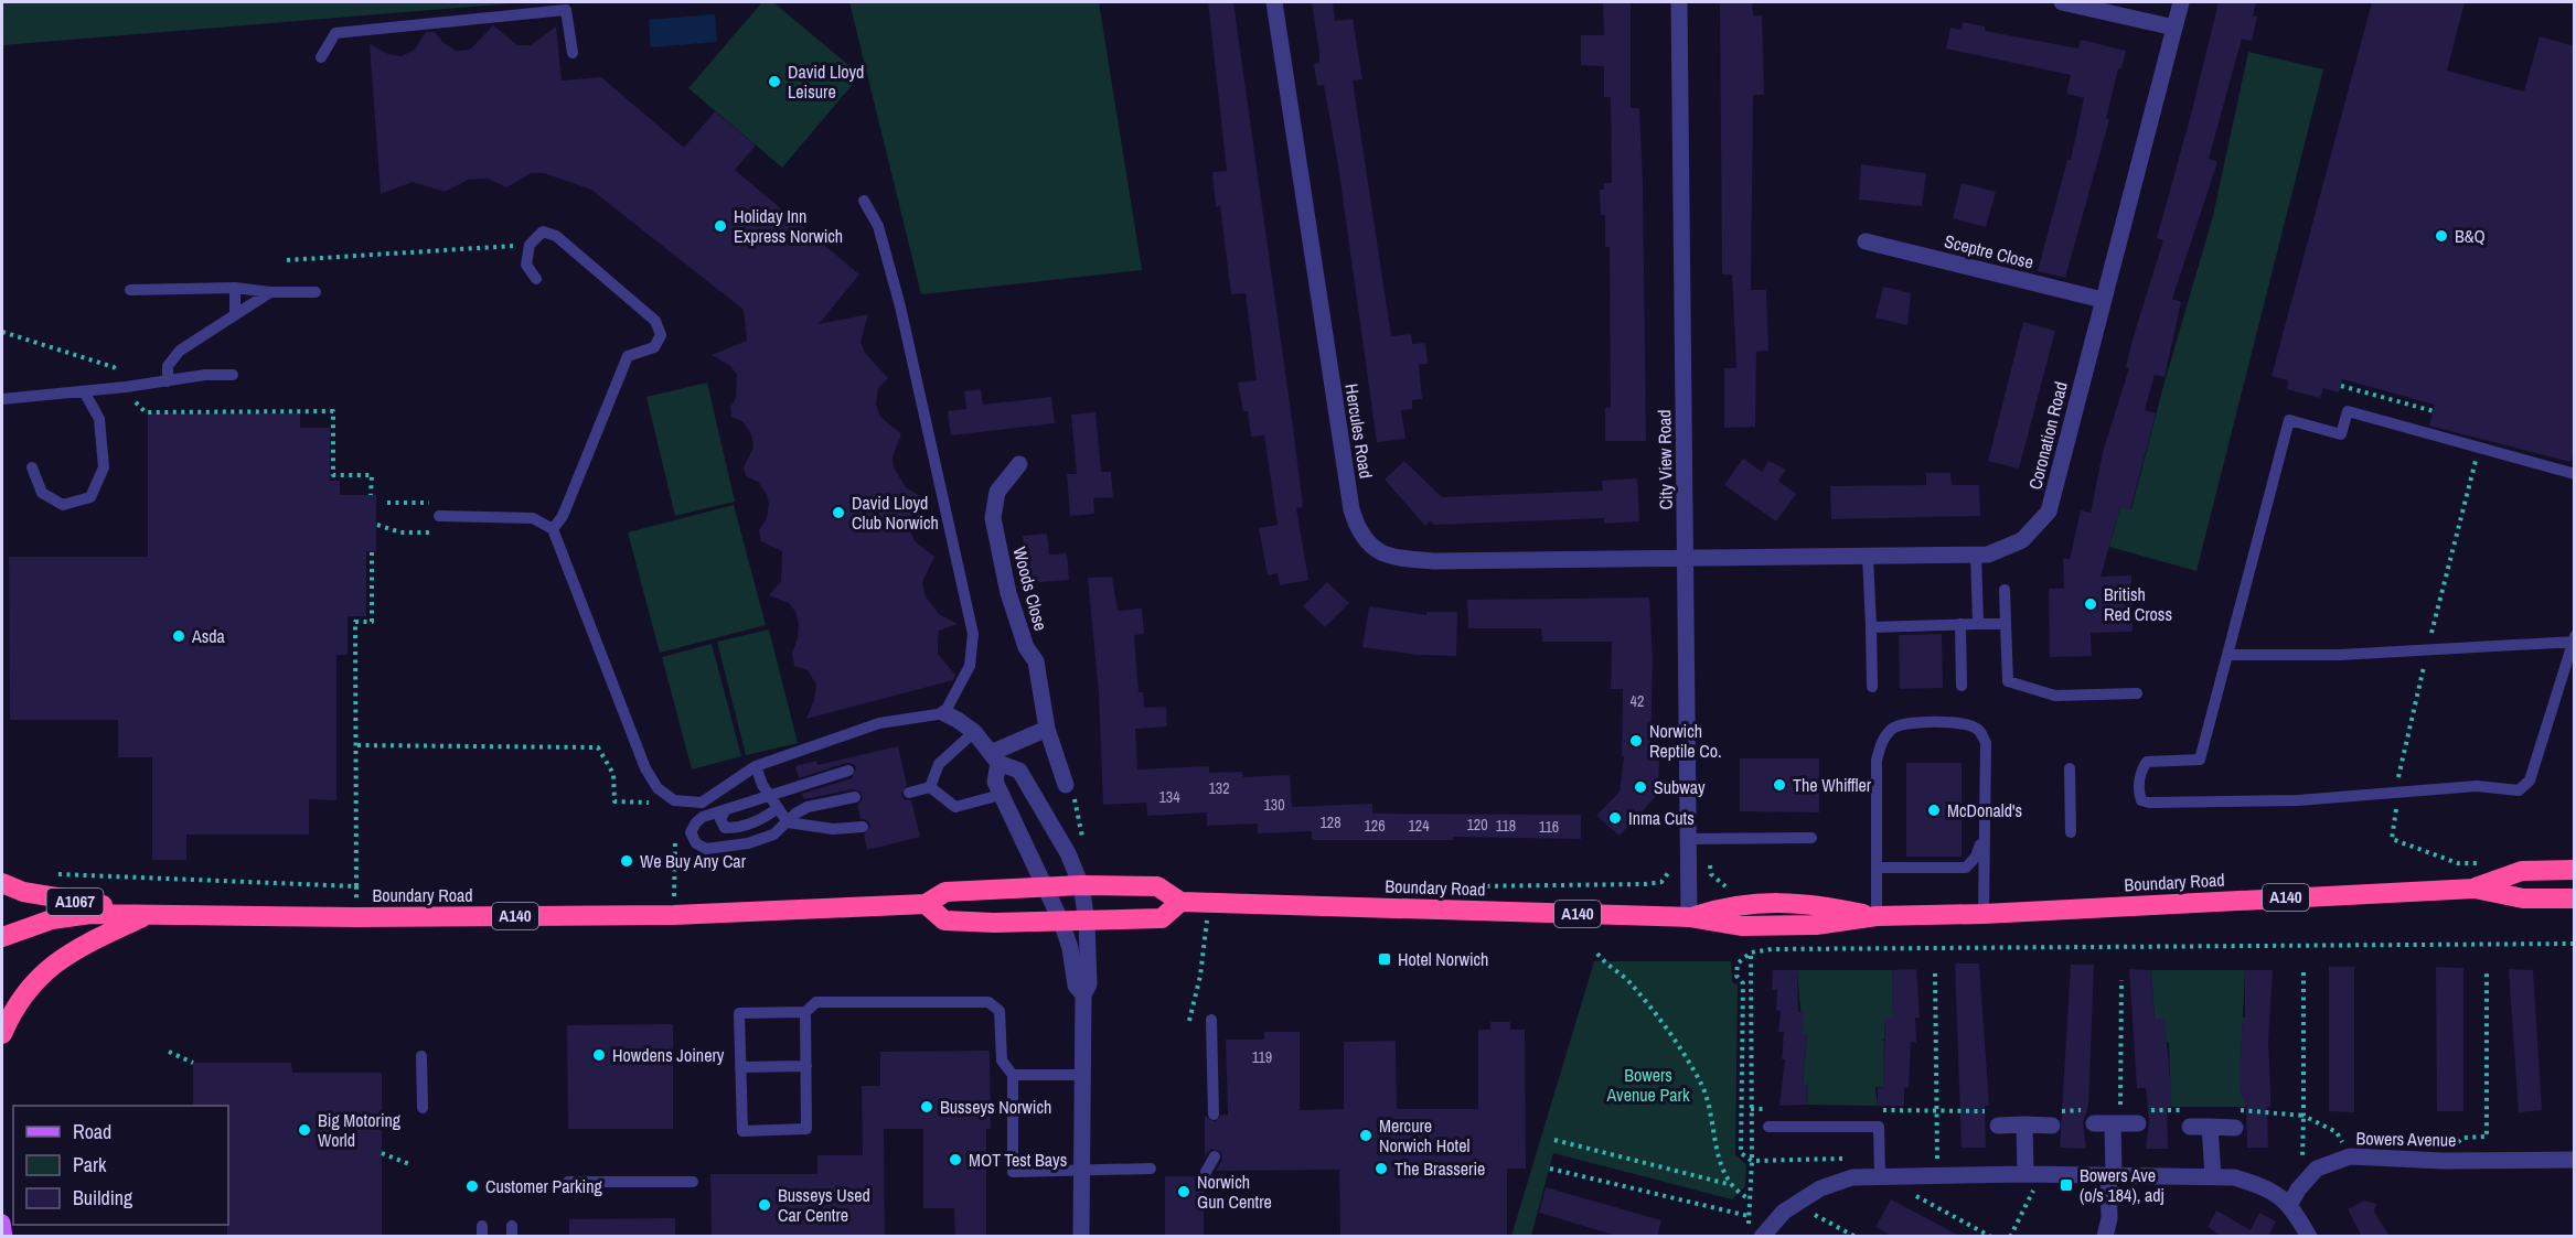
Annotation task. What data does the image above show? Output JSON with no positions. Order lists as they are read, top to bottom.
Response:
{
  "streets": {
    "highway": ["Boundary Road", "A140", "A1067"],
    "street": [
      "Sceptre Close",
      "Hercules Road",
      "Coronation Road",
      "City View Road",
      "Woods Close",
      "Bowers Avenue"
    ]
  },
  "crossings": [
    ["Sceptre Close", "Coronation Road"],
    ["Hercules Road", "Coronation Road"],
    ["Hercules Road", "City View Road"],
    ["Coronation Road", "City View Road"],
    ["City View Road", "Boundary Road"],
    ["Boundary Road", "A140"],
    ["Boundary Road", "A1067"],
    ["A140", "A1067"]
  ],
  "parks": ["Bowers Avenue Park"],
  "places": {
    "other": [
      "David Lloyd Leisure",
      "Holiday Inn Express Norwich",
      "B&Q",
      "David Lloyd Club Norwich",
      "British Red Cross",
      "Asda",
      "Norwich Reptile Co.",
      "The Whiffler",
      "Subway",
      "McDonald's",
      "Inma Cuts",
      "We Buy Any Car",
      "Howdens Joinery",
      "Busseys Norwich",
      "Big Motoring World",
      "Mercure Norwich Hotel",
      "MOT Test Bays",
      "The Brasserie",
      "Customer Parking",
      "Norwich Gun Centre",
      "Busseys Used Car Centre"
    ],
    "transit": ["Hotel Norwich", "Bowers Ave (o/s 184), adj"]
  },
  "house_numbers": [
    "42",
    "132",
    "134",
    "130",
    "128",
    "120",
    "126",
    "124",
    "118",
    "116",
    "119"
  ],
  "legend": ["Road", "Park", "Building"]
}
